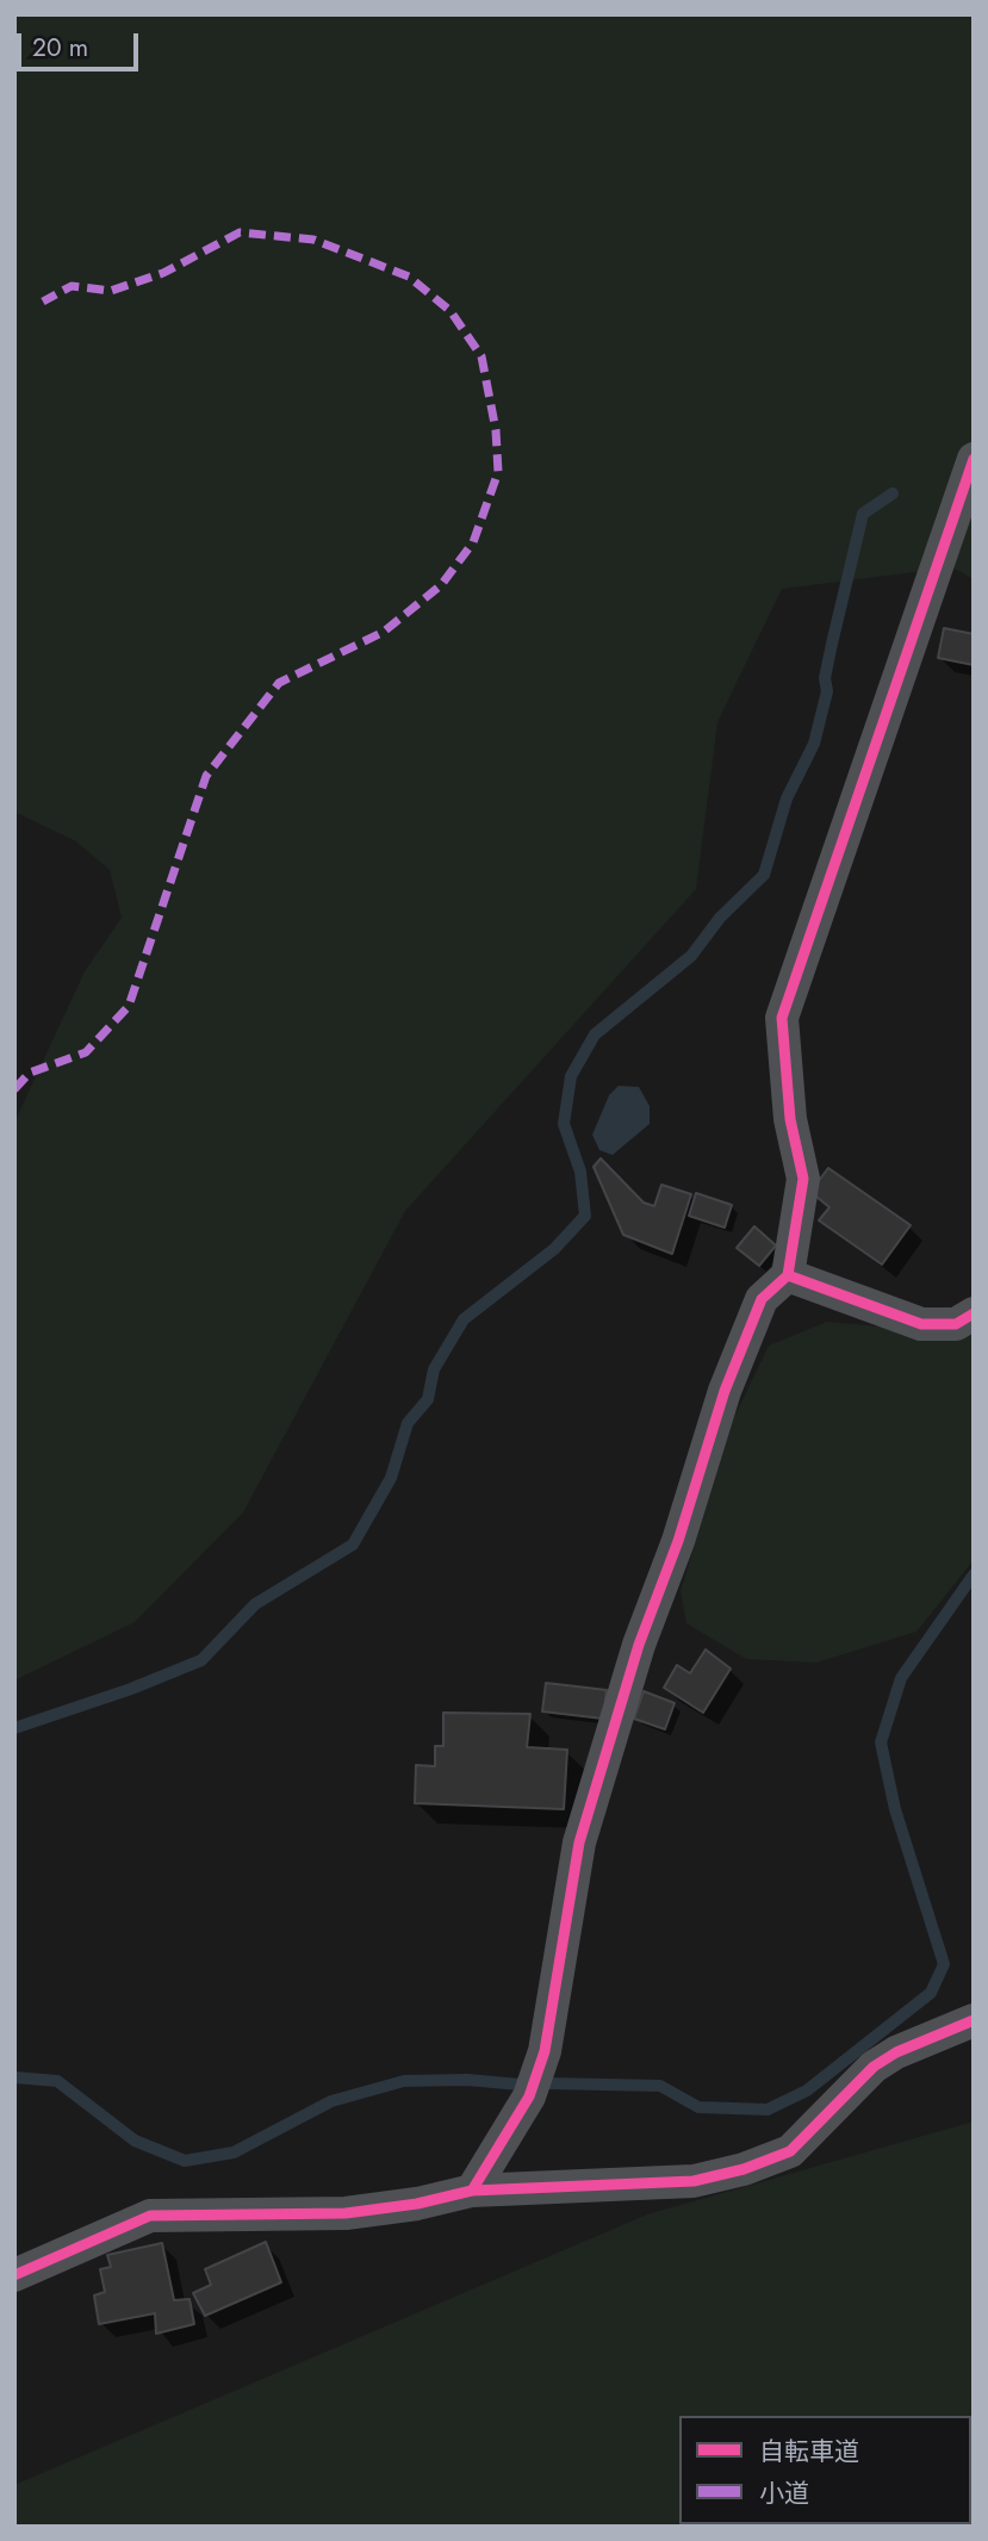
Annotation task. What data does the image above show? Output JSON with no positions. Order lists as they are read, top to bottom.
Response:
{
  "legend": ["自転車道", "小道"],
  "scale_bar": "20 m"
}
